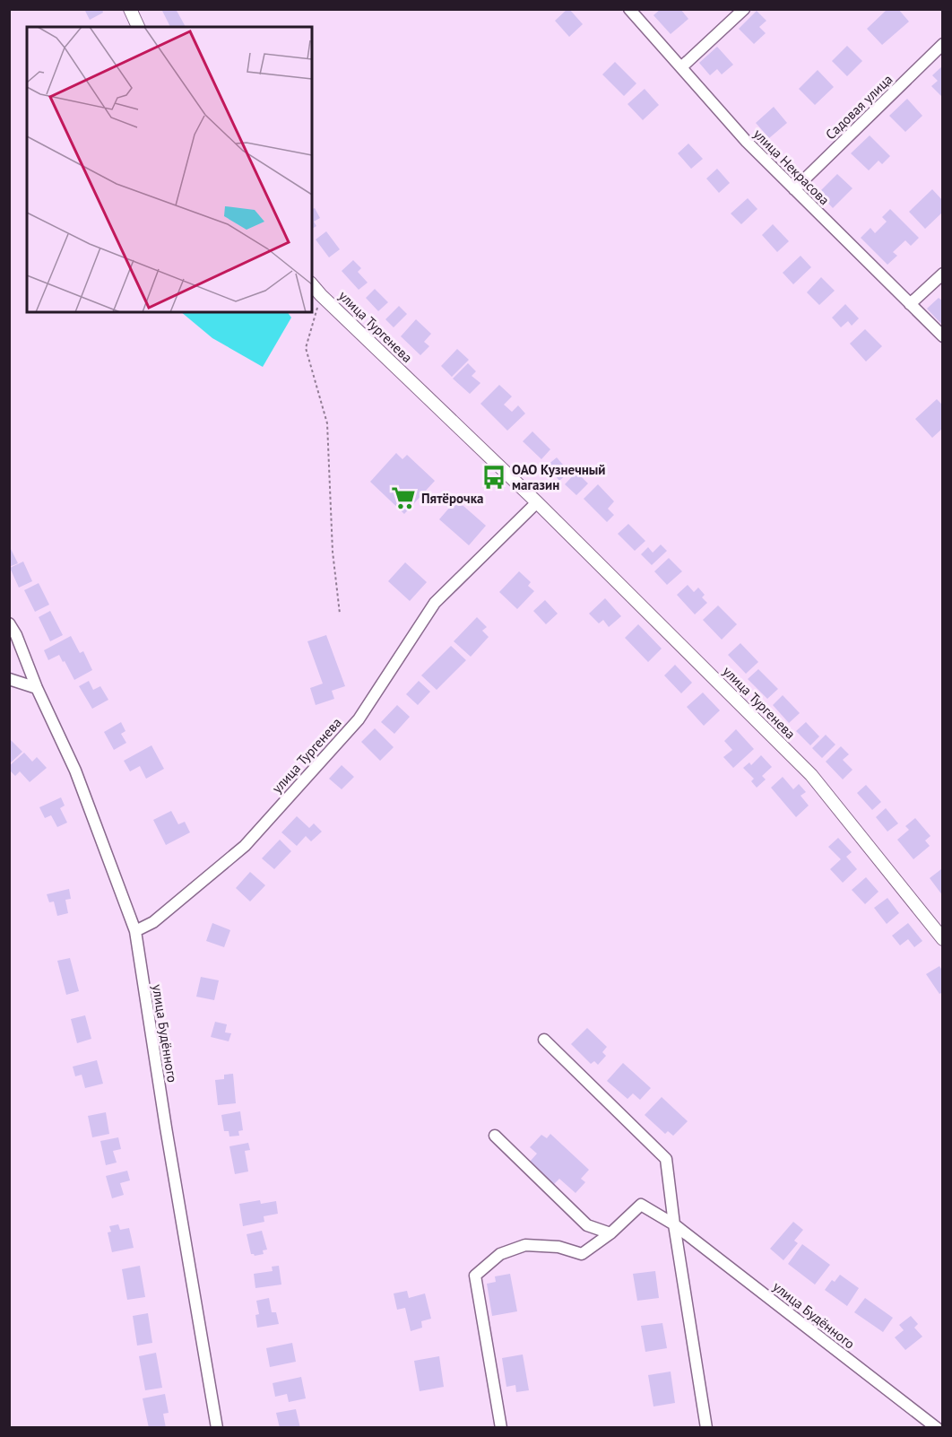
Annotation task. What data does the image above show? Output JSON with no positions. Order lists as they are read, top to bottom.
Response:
{
  "streets": {
    "street": [
      "Садовая улица",
      "улица Некрасова",
      "улица Тургенева",
      "улица Будённого"
    ]
  },
  "crossings": [
    ["Садовая улица", "улица Некрасова"],
    ["улица Тургенева", "улица Будённого"]
  ],
  "places": {
    "bus stop": ["ОАО Кузнечный магазин"],
    "supermarket": ["Пятёрочка"]
  }
}
